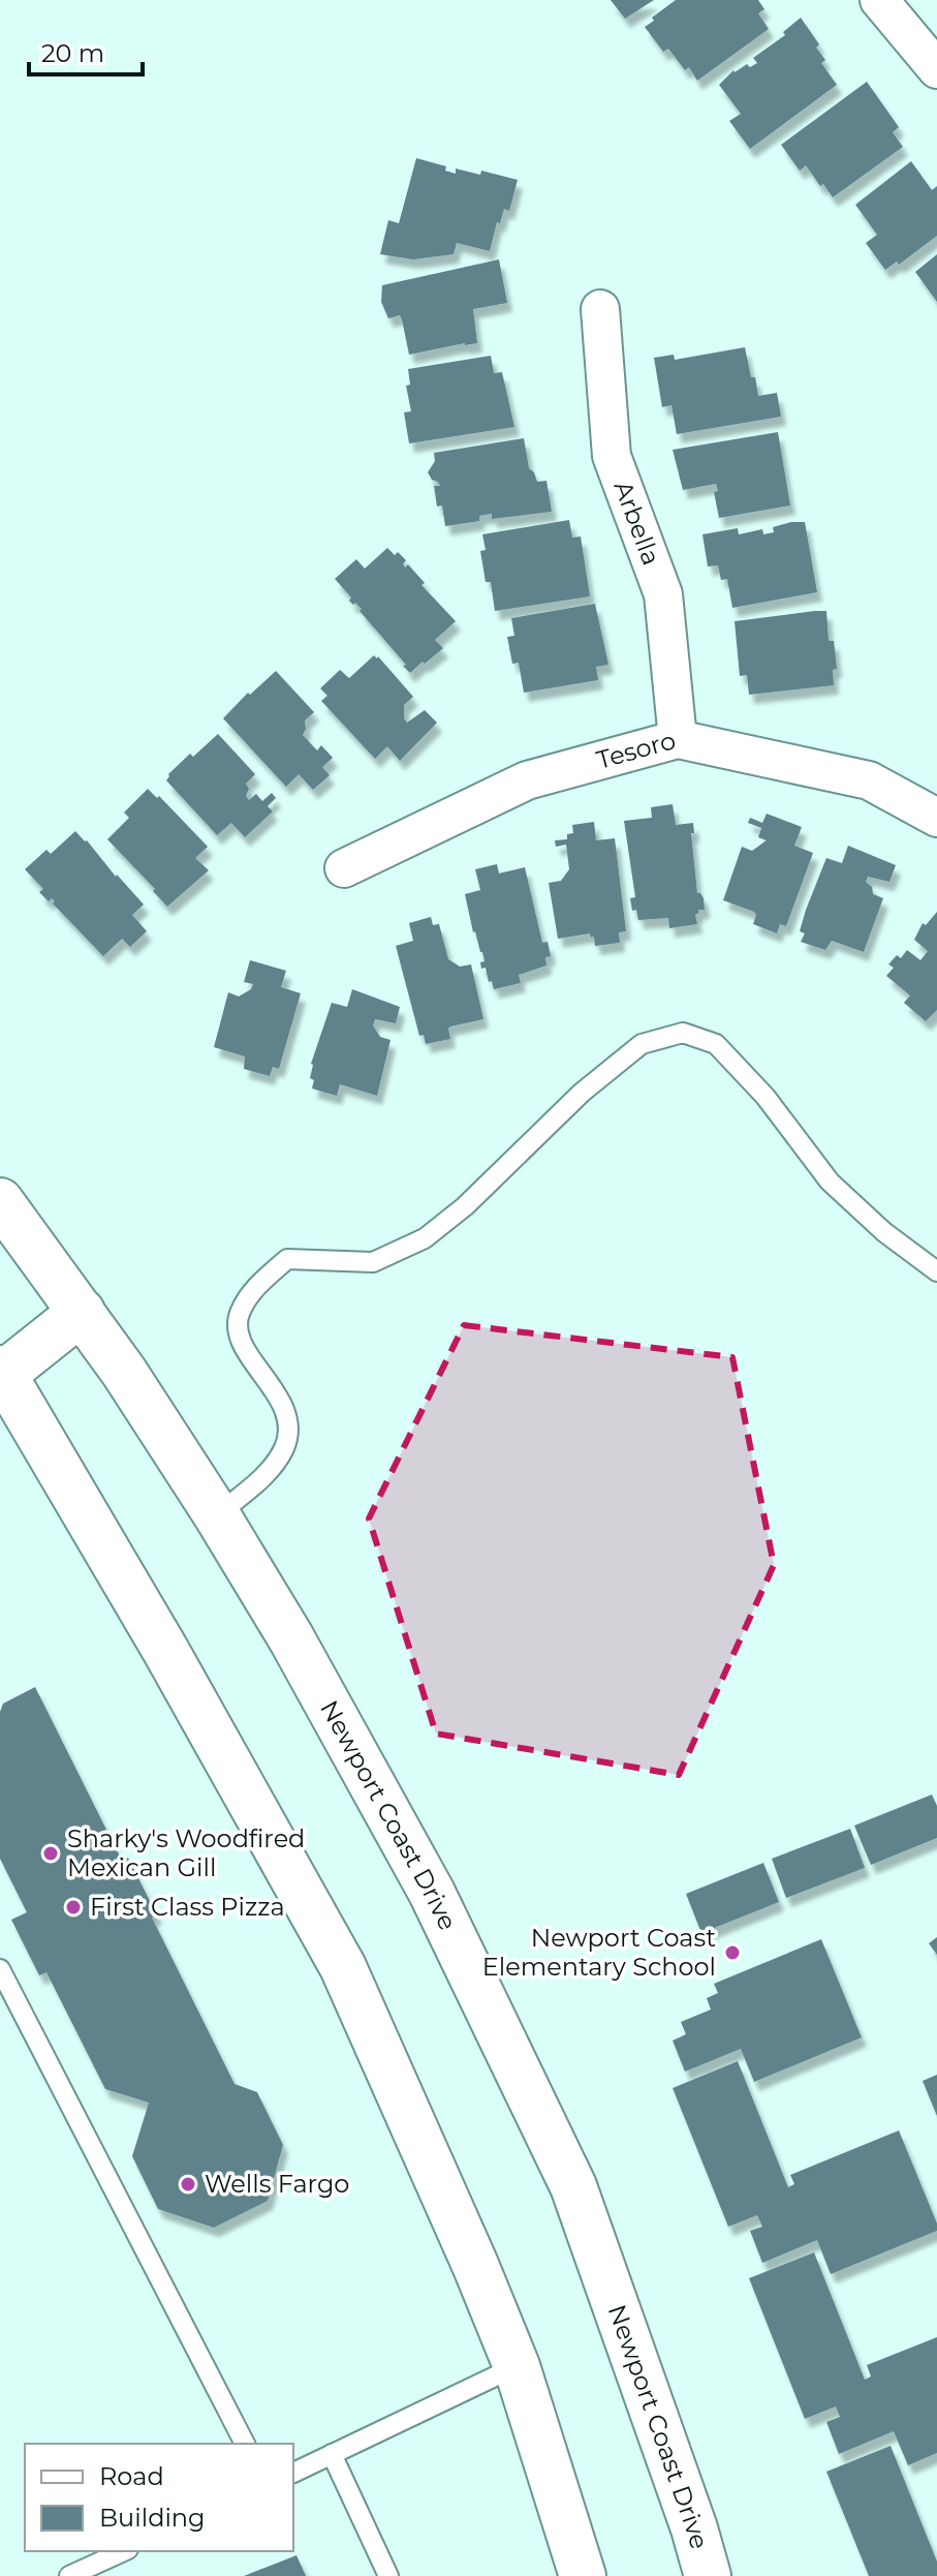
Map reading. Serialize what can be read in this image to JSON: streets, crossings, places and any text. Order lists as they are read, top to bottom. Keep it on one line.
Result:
{"streets":{"main road":["Newport Coast Drive"],"street":["Arbella","Tesoro"]},"crossings":[["Arbella","Tesoro"]],"places":["Sharky's Woodfired Mexican Gill","First Class Pizza","Newport Coast Elementary School","Wells Fargo"],"legend":["Road","Building"],"scale_bar":"20 m"}
